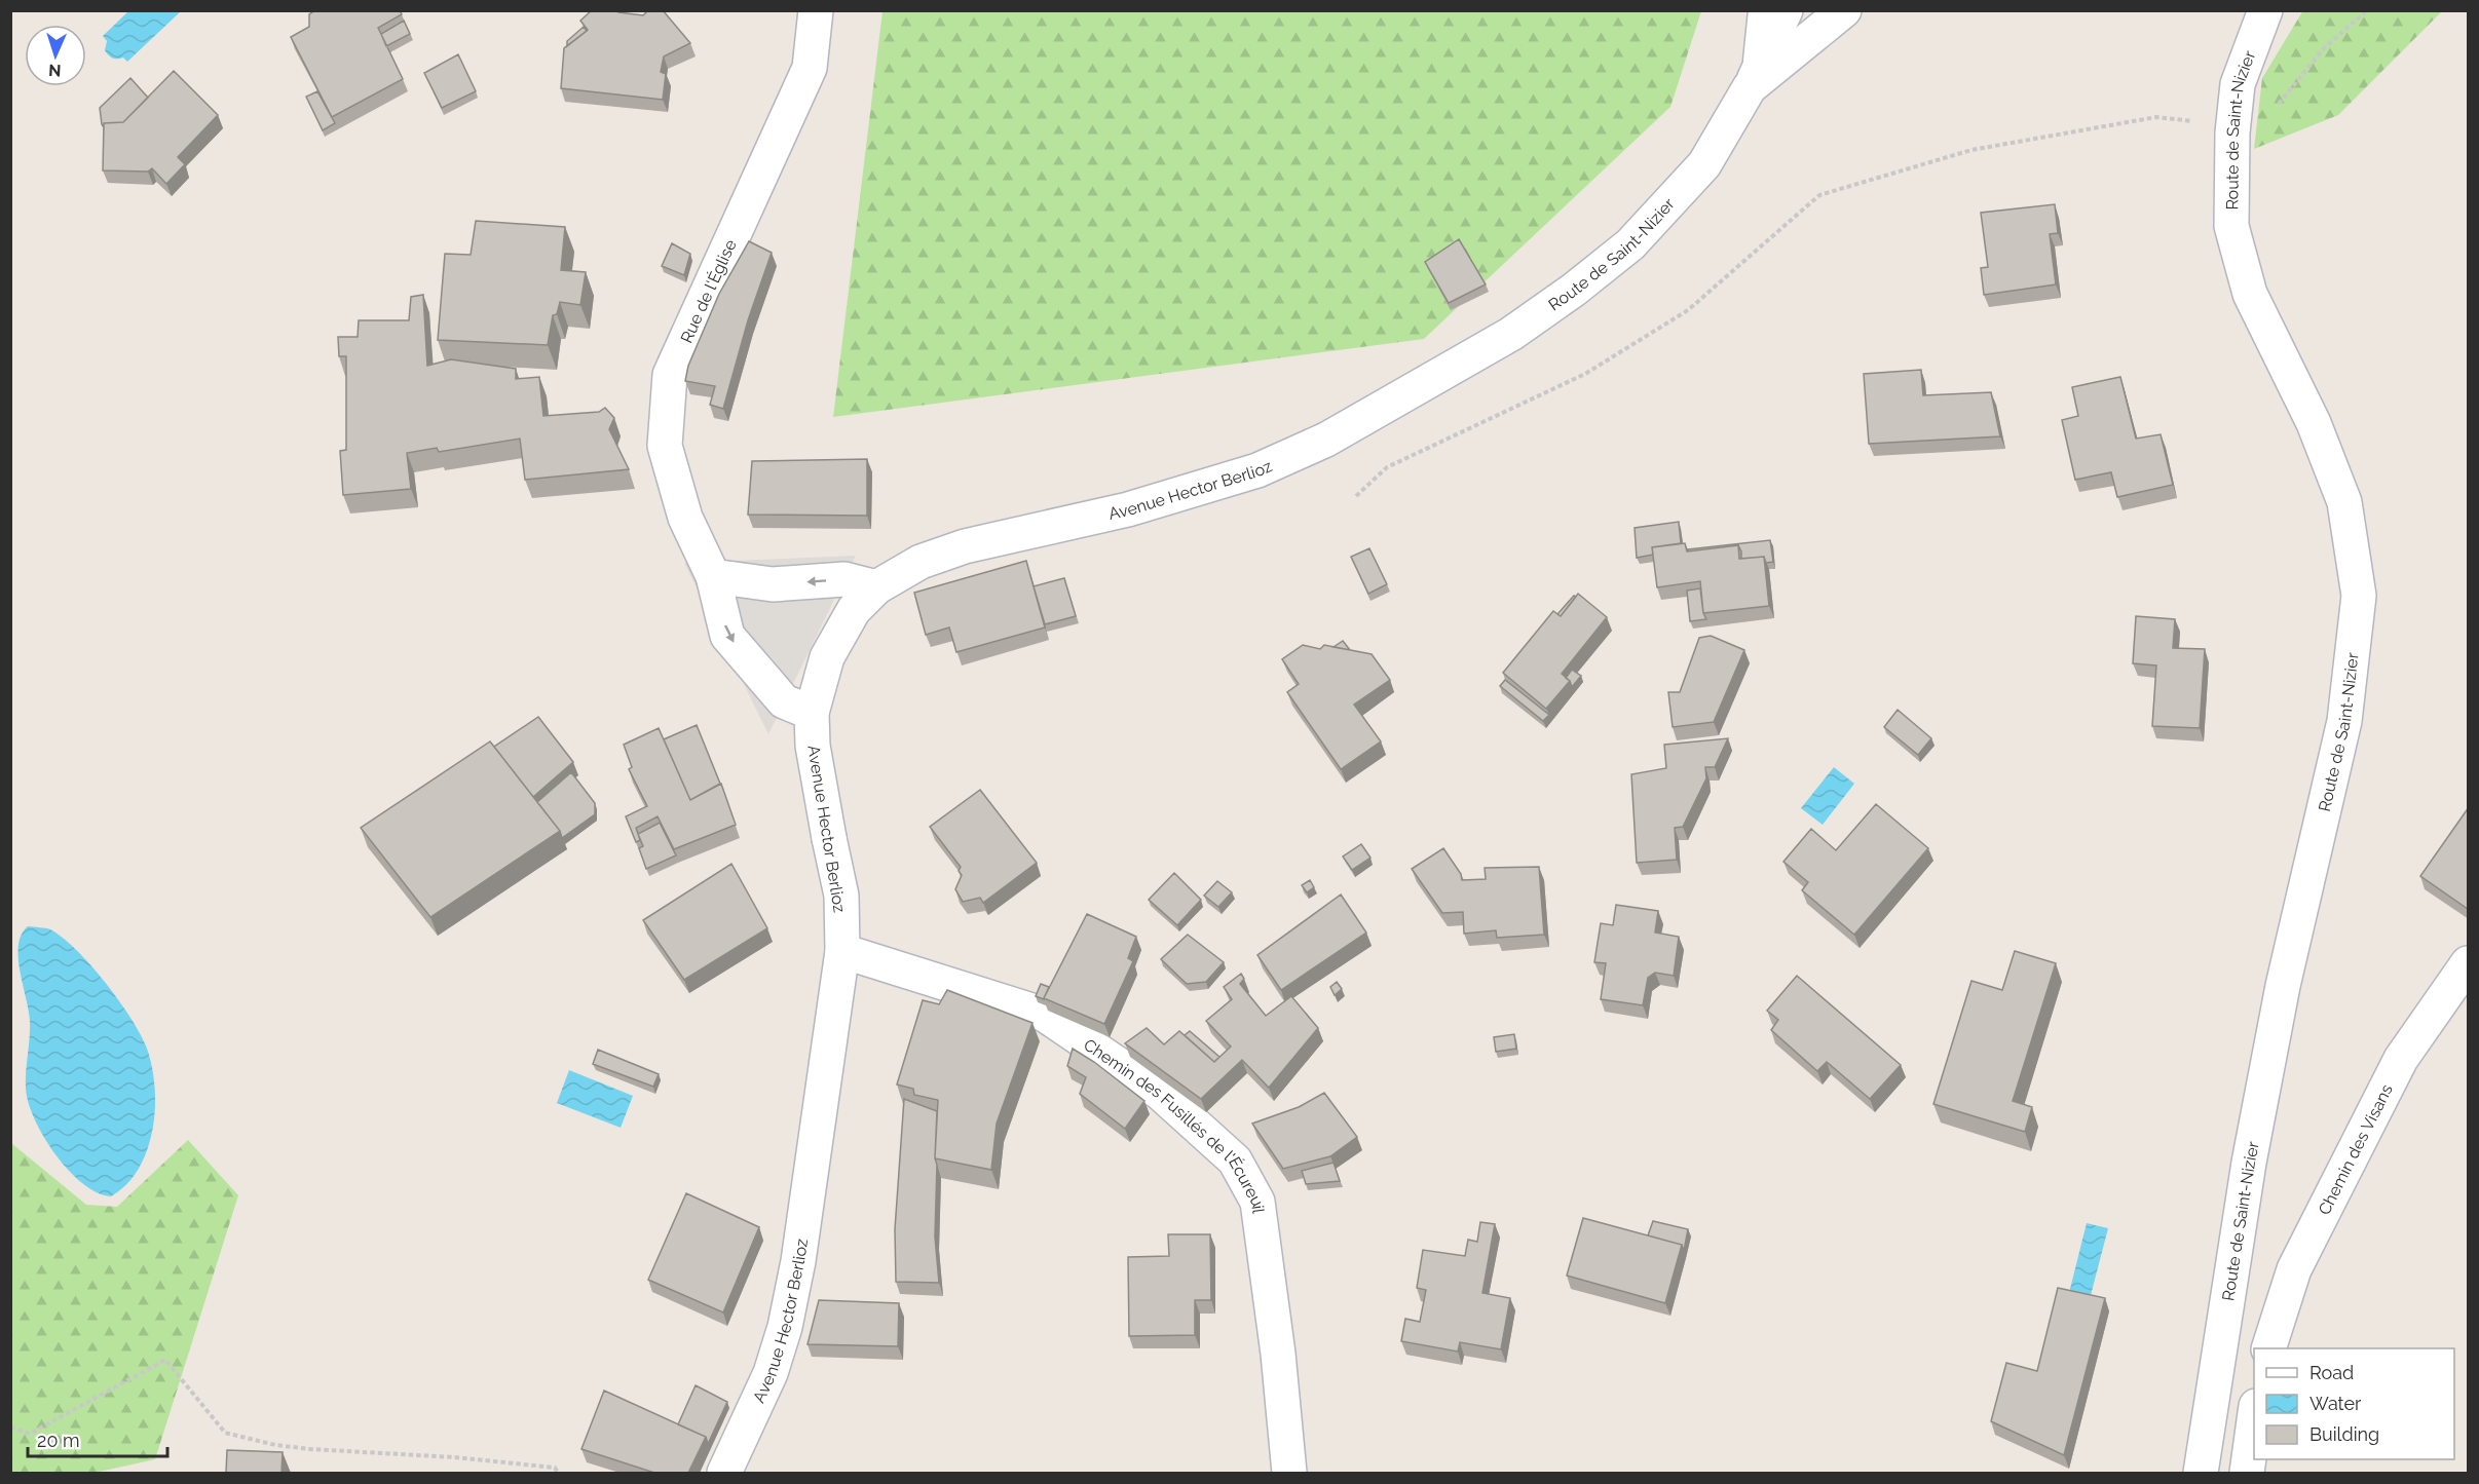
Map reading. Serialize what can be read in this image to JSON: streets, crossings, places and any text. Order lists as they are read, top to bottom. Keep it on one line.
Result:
{"streets":{"main road":["Route de Saint-Nizier","Rue de l'Église","Avenue Hector Berlioz","Chemin des Fusillés de l'Écureuil","Chemin des Visans"]},"crossings":[["Route de Saint-Nizier","Avenue Hector Berlioz"],["Rue de l'Église","Avenue Hector Berlioz"],["Avenue Hector Berlioz","Chemin des Fusillés de l'Écureuil"]],"legend":["Road","Water","Building"],"scale_bar":"20 m","north":"bottom"}
